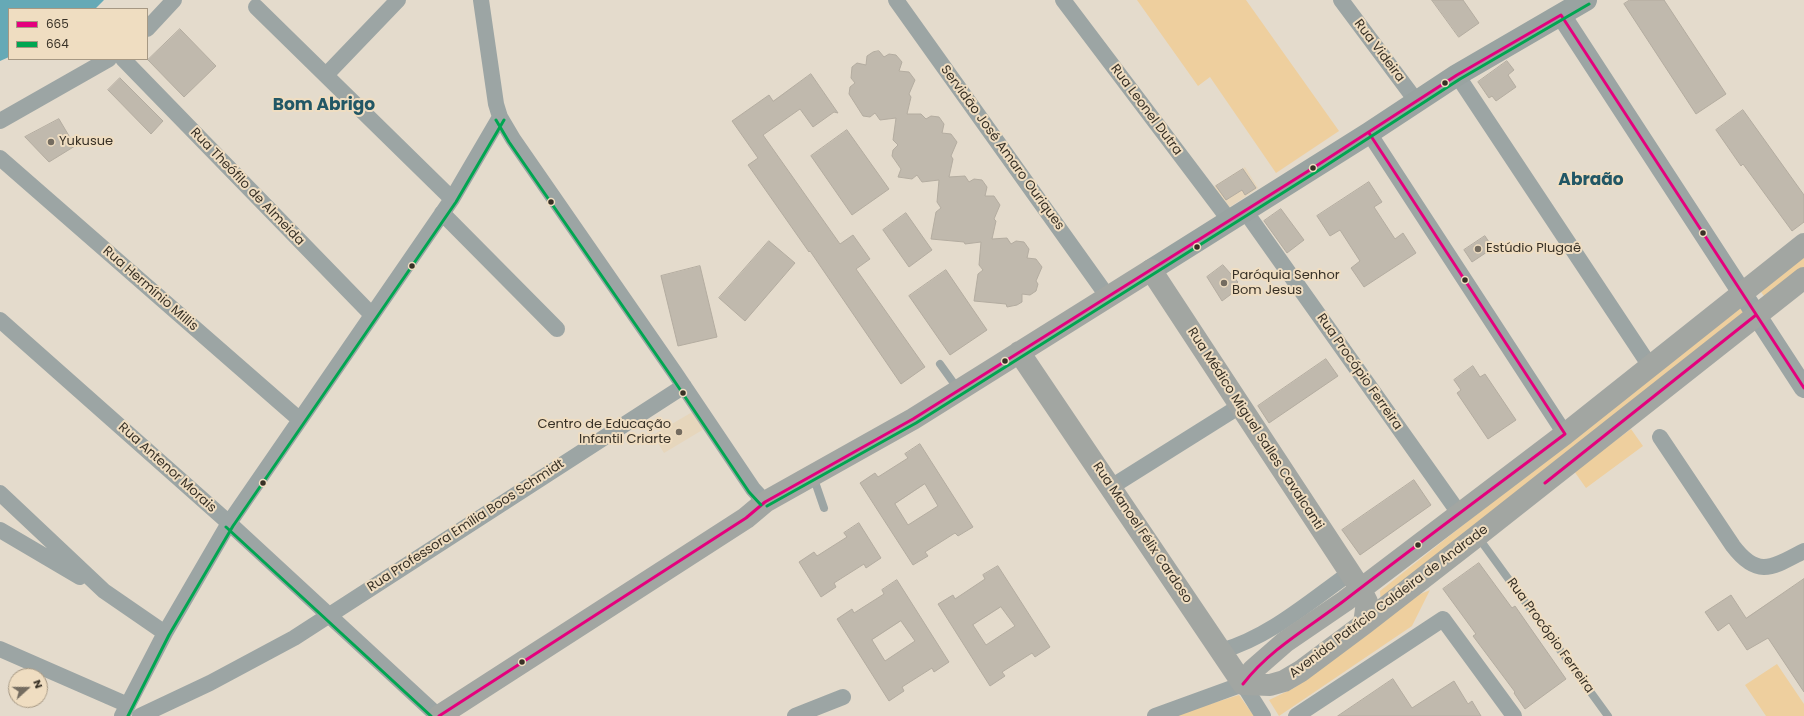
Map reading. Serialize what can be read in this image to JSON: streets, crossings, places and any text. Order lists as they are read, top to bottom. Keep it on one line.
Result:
{"streets":{"main road":["Rua Médico Miguel Salles Cavalcanti","Rua Manoel Félix Cardoso","Avenida Patrício Caldeira de Andrade"],"street":["Rua Videira","Rua Leonel Dutra","Servidão José Amaro Ouriques","Rua Theófilo de Almeida","Rua Hermínio Millis","Rua Procópio Ferreira","Rua Antenor Morais","Rua Professora Emília Boos Schmidt"]},"crossings":[["Rua Leonel Dutra","Rua Procópio Ferreira"],["Rua Procópio Ferreira","Avenida Patrício Caldeira de Andrade"],["Rua Médico Miguel Salles Cavalcanti","Avenida Patrício Caldeira de Andrade"],["Rua Antenor Morais","Rua Professora Emília Boos Schmidt"],["Rua Manoel Félix Cardoso","Avenida Patrício Caldeira de Andrade"]],"districts":["Bom Abrigo","Abraão"],"places":["Yukusue","Estúdio Plugaê","Paróquia Senhor Bom Jesus","Centro de Educação Infantil Criarte"],"lines":["transit line 664","transit line 665"],"legend":["665","664"],"north":"right"}
